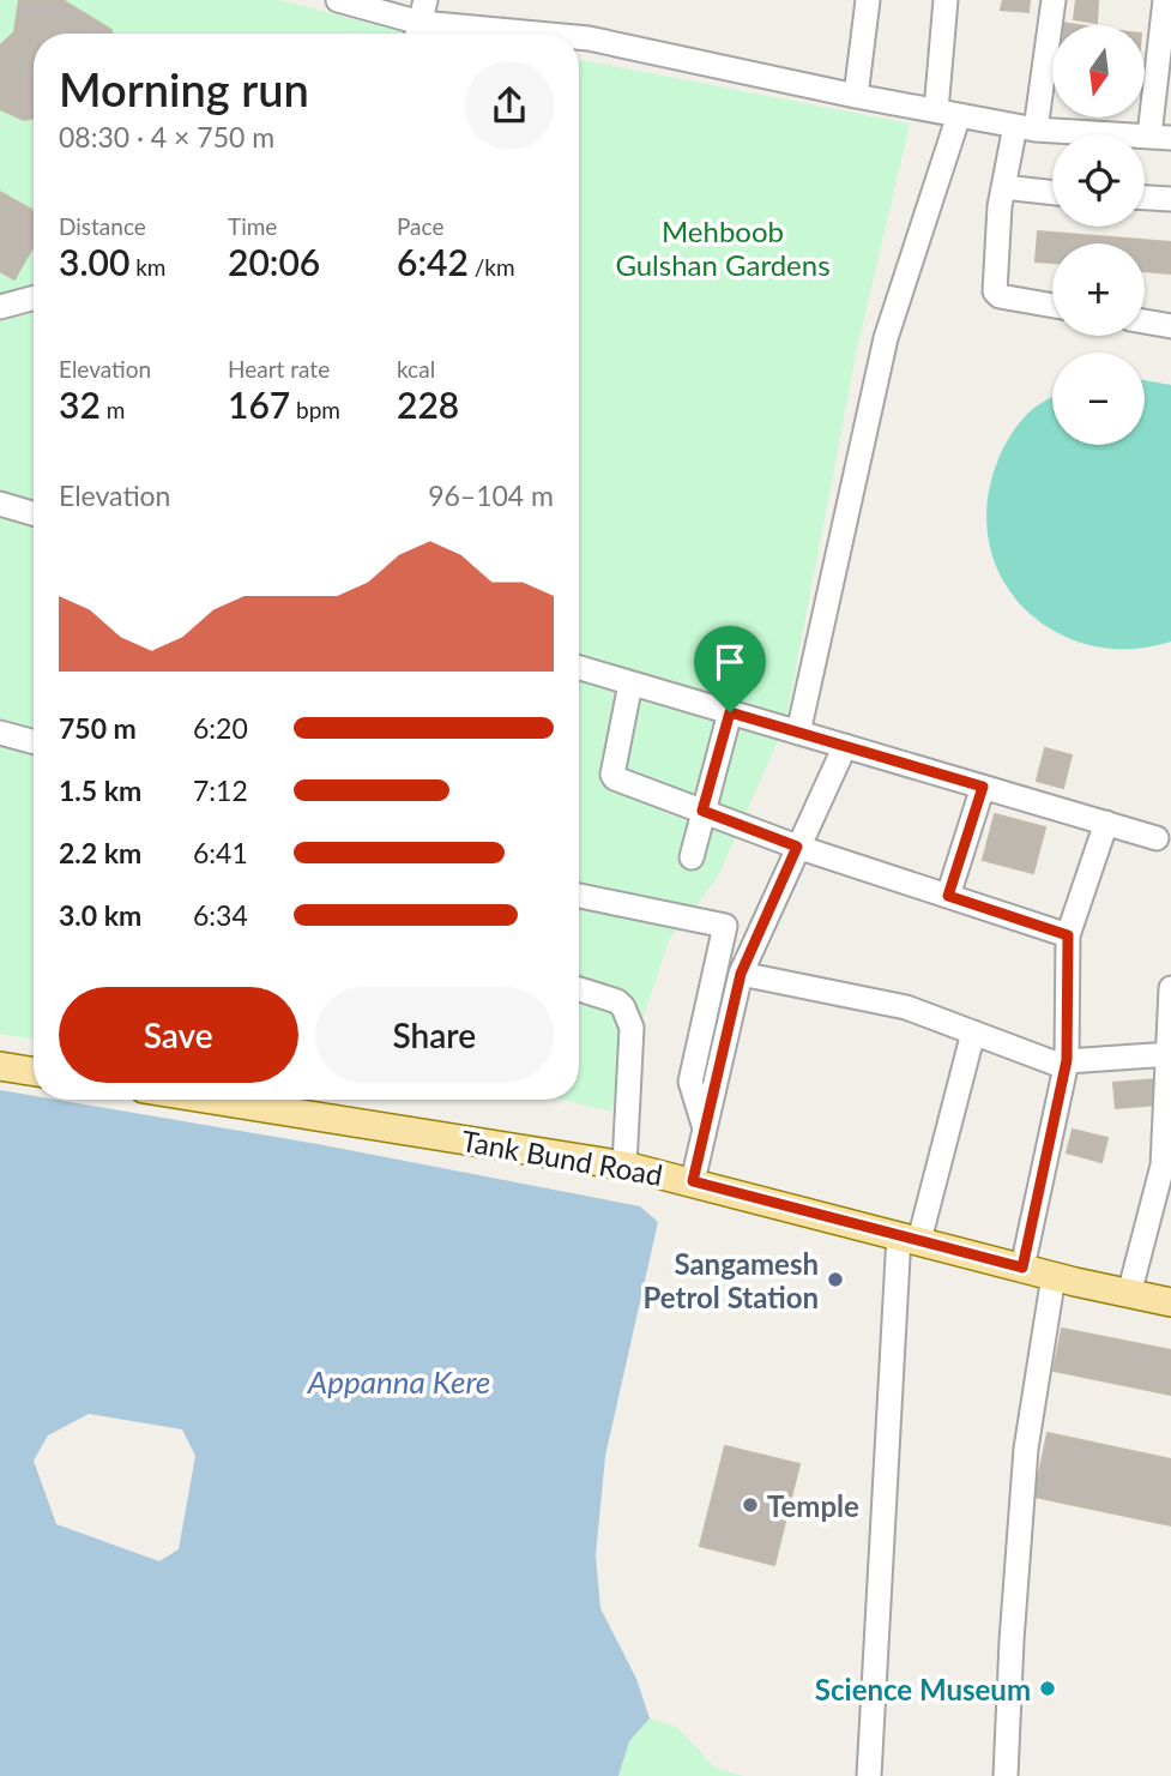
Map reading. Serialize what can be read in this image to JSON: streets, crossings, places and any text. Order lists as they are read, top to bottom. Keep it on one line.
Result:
{"streets":{"main road":["Tank Bund Road"]},"water":["Appanna Kere"],"parks":["Mehboob Gulshan Gardens"],"places":["Sangamesh Petrol Station","Temple","Science Museum"],"north":"bottom","page":{"map_buttons":["+","−"],"heading":["Morning run","08:30 · 4 × 750 m"],"stats":[["Distance","3.00 km"],["Time","20:06"],["Pace","6:42 /km"],["Elevation","32 m"],["Heart rate","167 bpm"],["kcal","228"]],"chart":["Elevation","96–104 m"],"list":[{"name":"750 m","note":"6:20"},{"name":"1.5 km","note":"7:12"},{"name":"2.2 km","note":"6:41"},{"name":"3.0 km","note":"6:34"}],"buttons":["Save","Share"]}}
